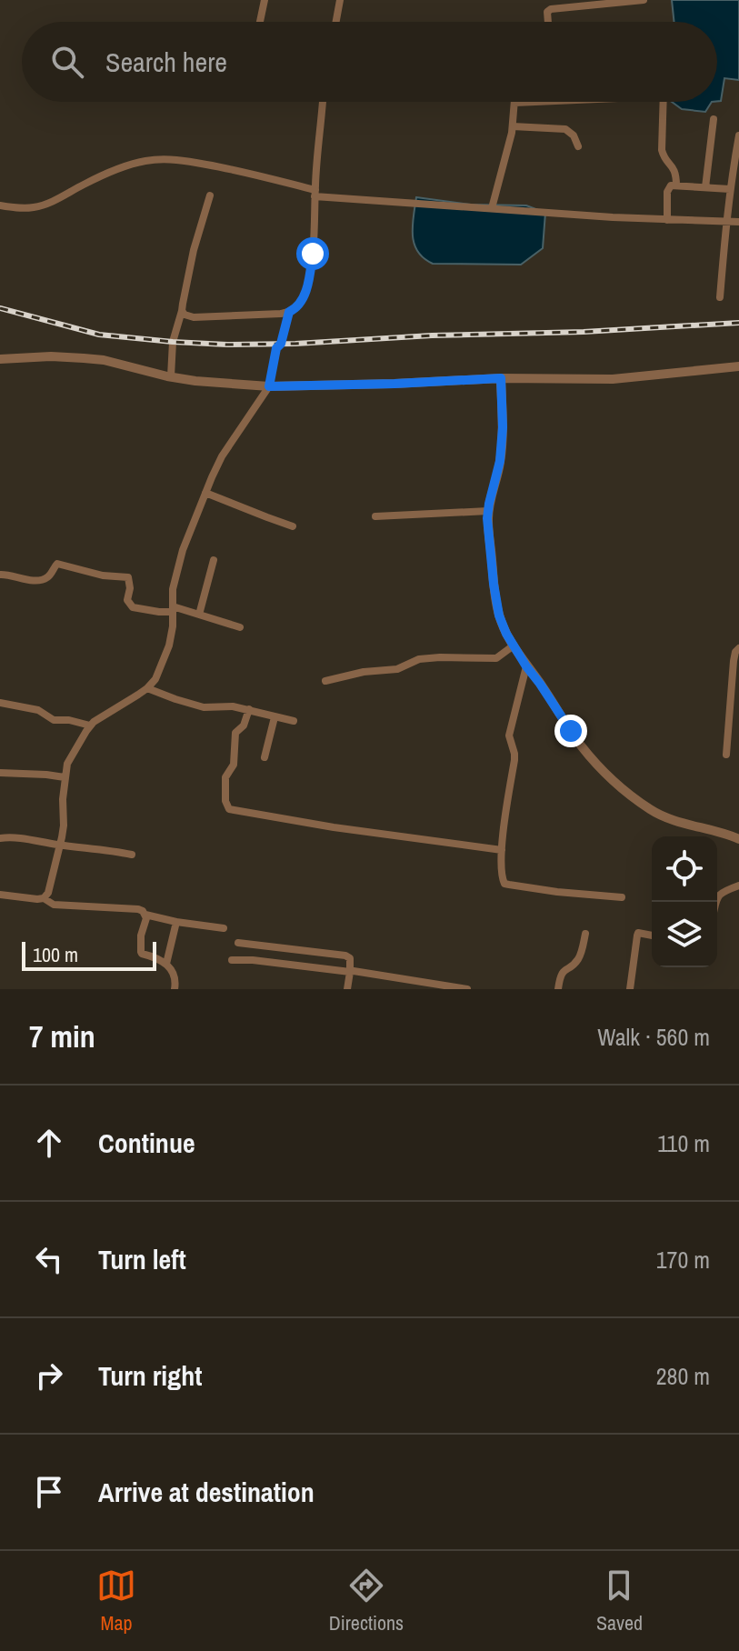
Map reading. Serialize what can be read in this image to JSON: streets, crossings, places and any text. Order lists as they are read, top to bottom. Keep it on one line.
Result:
{"scale_bar":"100 m","page":{"search":"Search here","scale":"100 m","heading":["7 min","Walk · 560 m"],"list":[["Continue","110 m"],["Turn left","170 m"],["Turn right","280 m"],"Arrive at destination"],"nav":["Map","Directions","Saved"]}}
